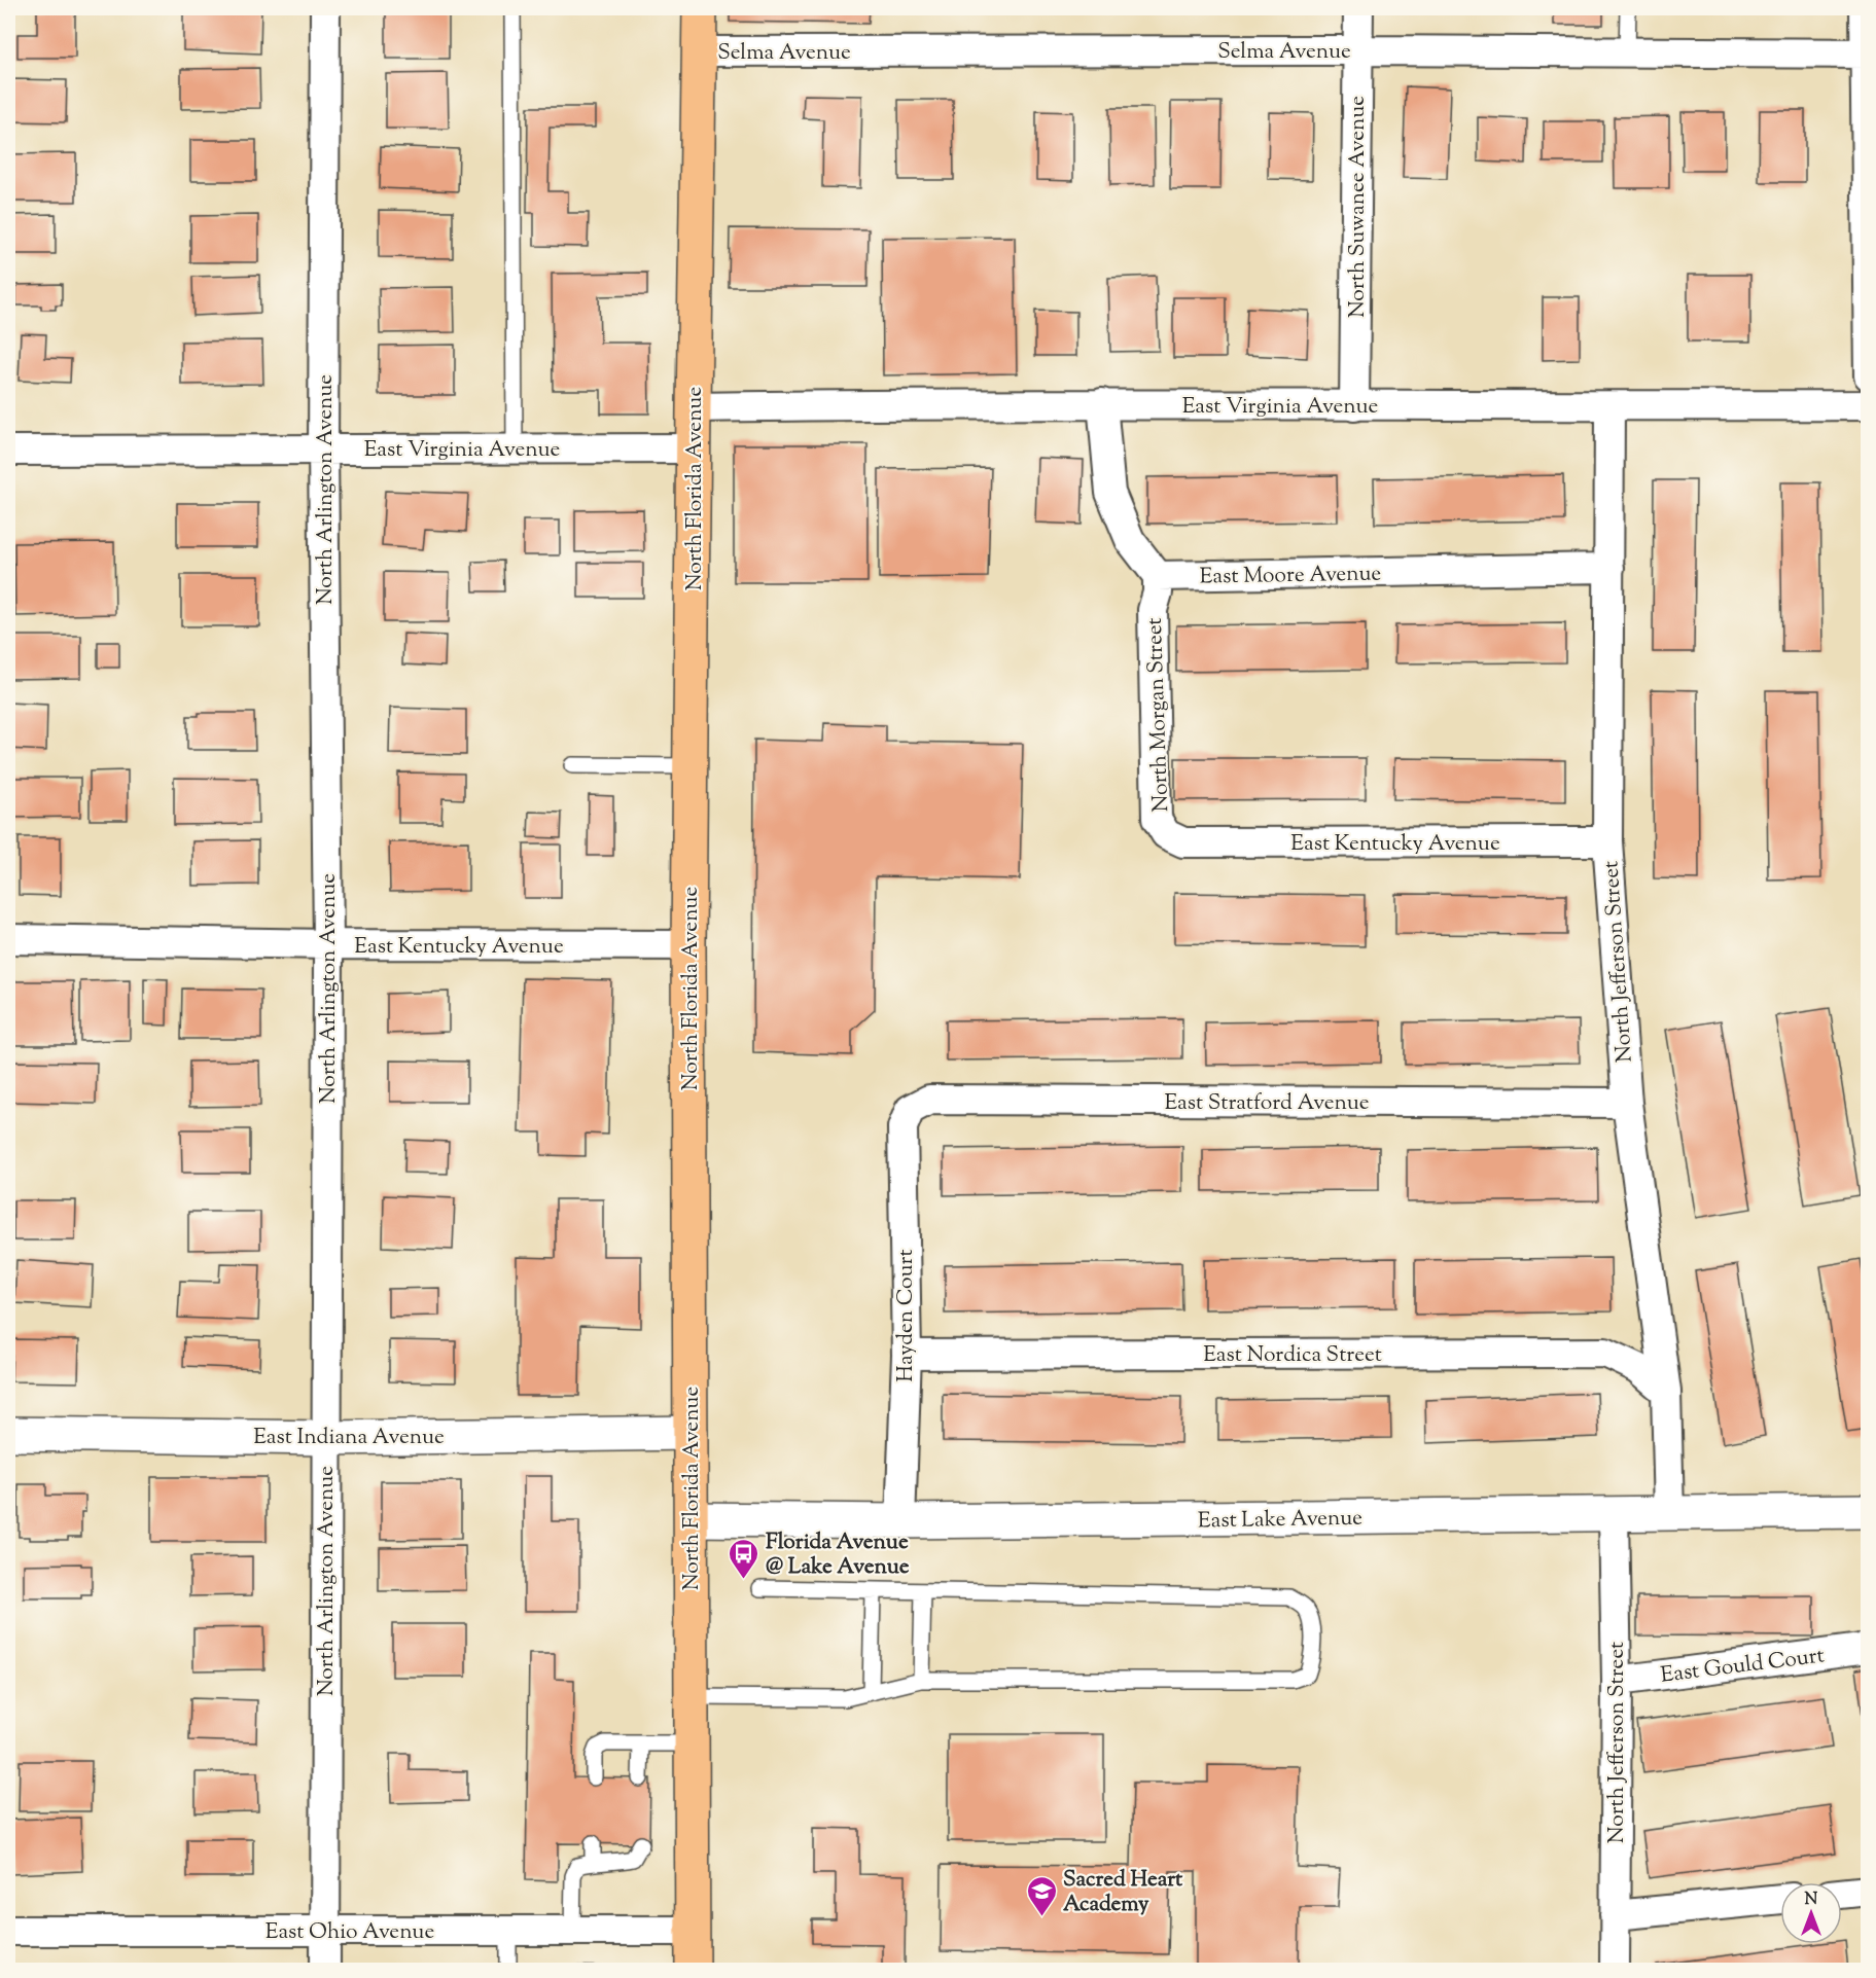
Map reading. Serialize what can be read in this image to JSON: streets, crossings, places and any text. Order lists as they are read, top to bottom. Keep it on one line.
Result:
{"streets":{"main road":["North Florida Avenue"],"street":["Selma Avenue","North Suwanee Avenue","East Virginia Avenue","North Arlington Avenue","East Moore Avenue","North Morgan Street","East Kentucky Avenue","North Jefferson Street","East Stratford Avenue","Hayden Court","East Nordica Street","East Indiana Avenue","East Lake Avenue","East Gould Court","East Ohio Avenue"]},"crossings":[["Selma Avenue","North Suwanee Avenue"],["Selma Avenue","North Florida Avenue"],["North Suwanee Avenue","East Virginia Avenue"],["East Virginia Avenue","North Florida Avenue"],["East Virginia Avenue","North Arlington Avenue"],["East Virginia Avenue","North Jefferson Street"],["North Florida Avenue","East Kentucky Avenue"],["North Florida Avenue","East Indiana Avenue"],["North Florida Avenue","East Lake Avenue"],["North Florida Avenue","East Ohio Avenue"],["North Arlington Avenue","East Kentucky Avenue"],["North Arlington Avenue","East Indiana Avenue"],["North Arlington Avenue","East Ohio Avenue"],["East Moore Avenue","North Morgan Street"],["East Moore Avenue","North Jefferson Street"],["North Morgan Street","East Kentucky Avenue"],["East Kentucky Avenue","North Jefferson Street"],["North Jefferson Street","East Stratford Avenue"],["North Jefferson Street","East Nordica Street"],["North Jefferson Street","East Lake Avenue"],["North Jefferson Street","East Gould Court"],["East Stratford Avenue","Hayden Court"],["Hayden Court","East Nordica Street"],["Hayden Court","East Lake Avenue"]],"places":{"bus stop":["Florida Avenue @ Lake Avenue"],"school or university":["Sacred Heart Academy"]},"north":"top"}
